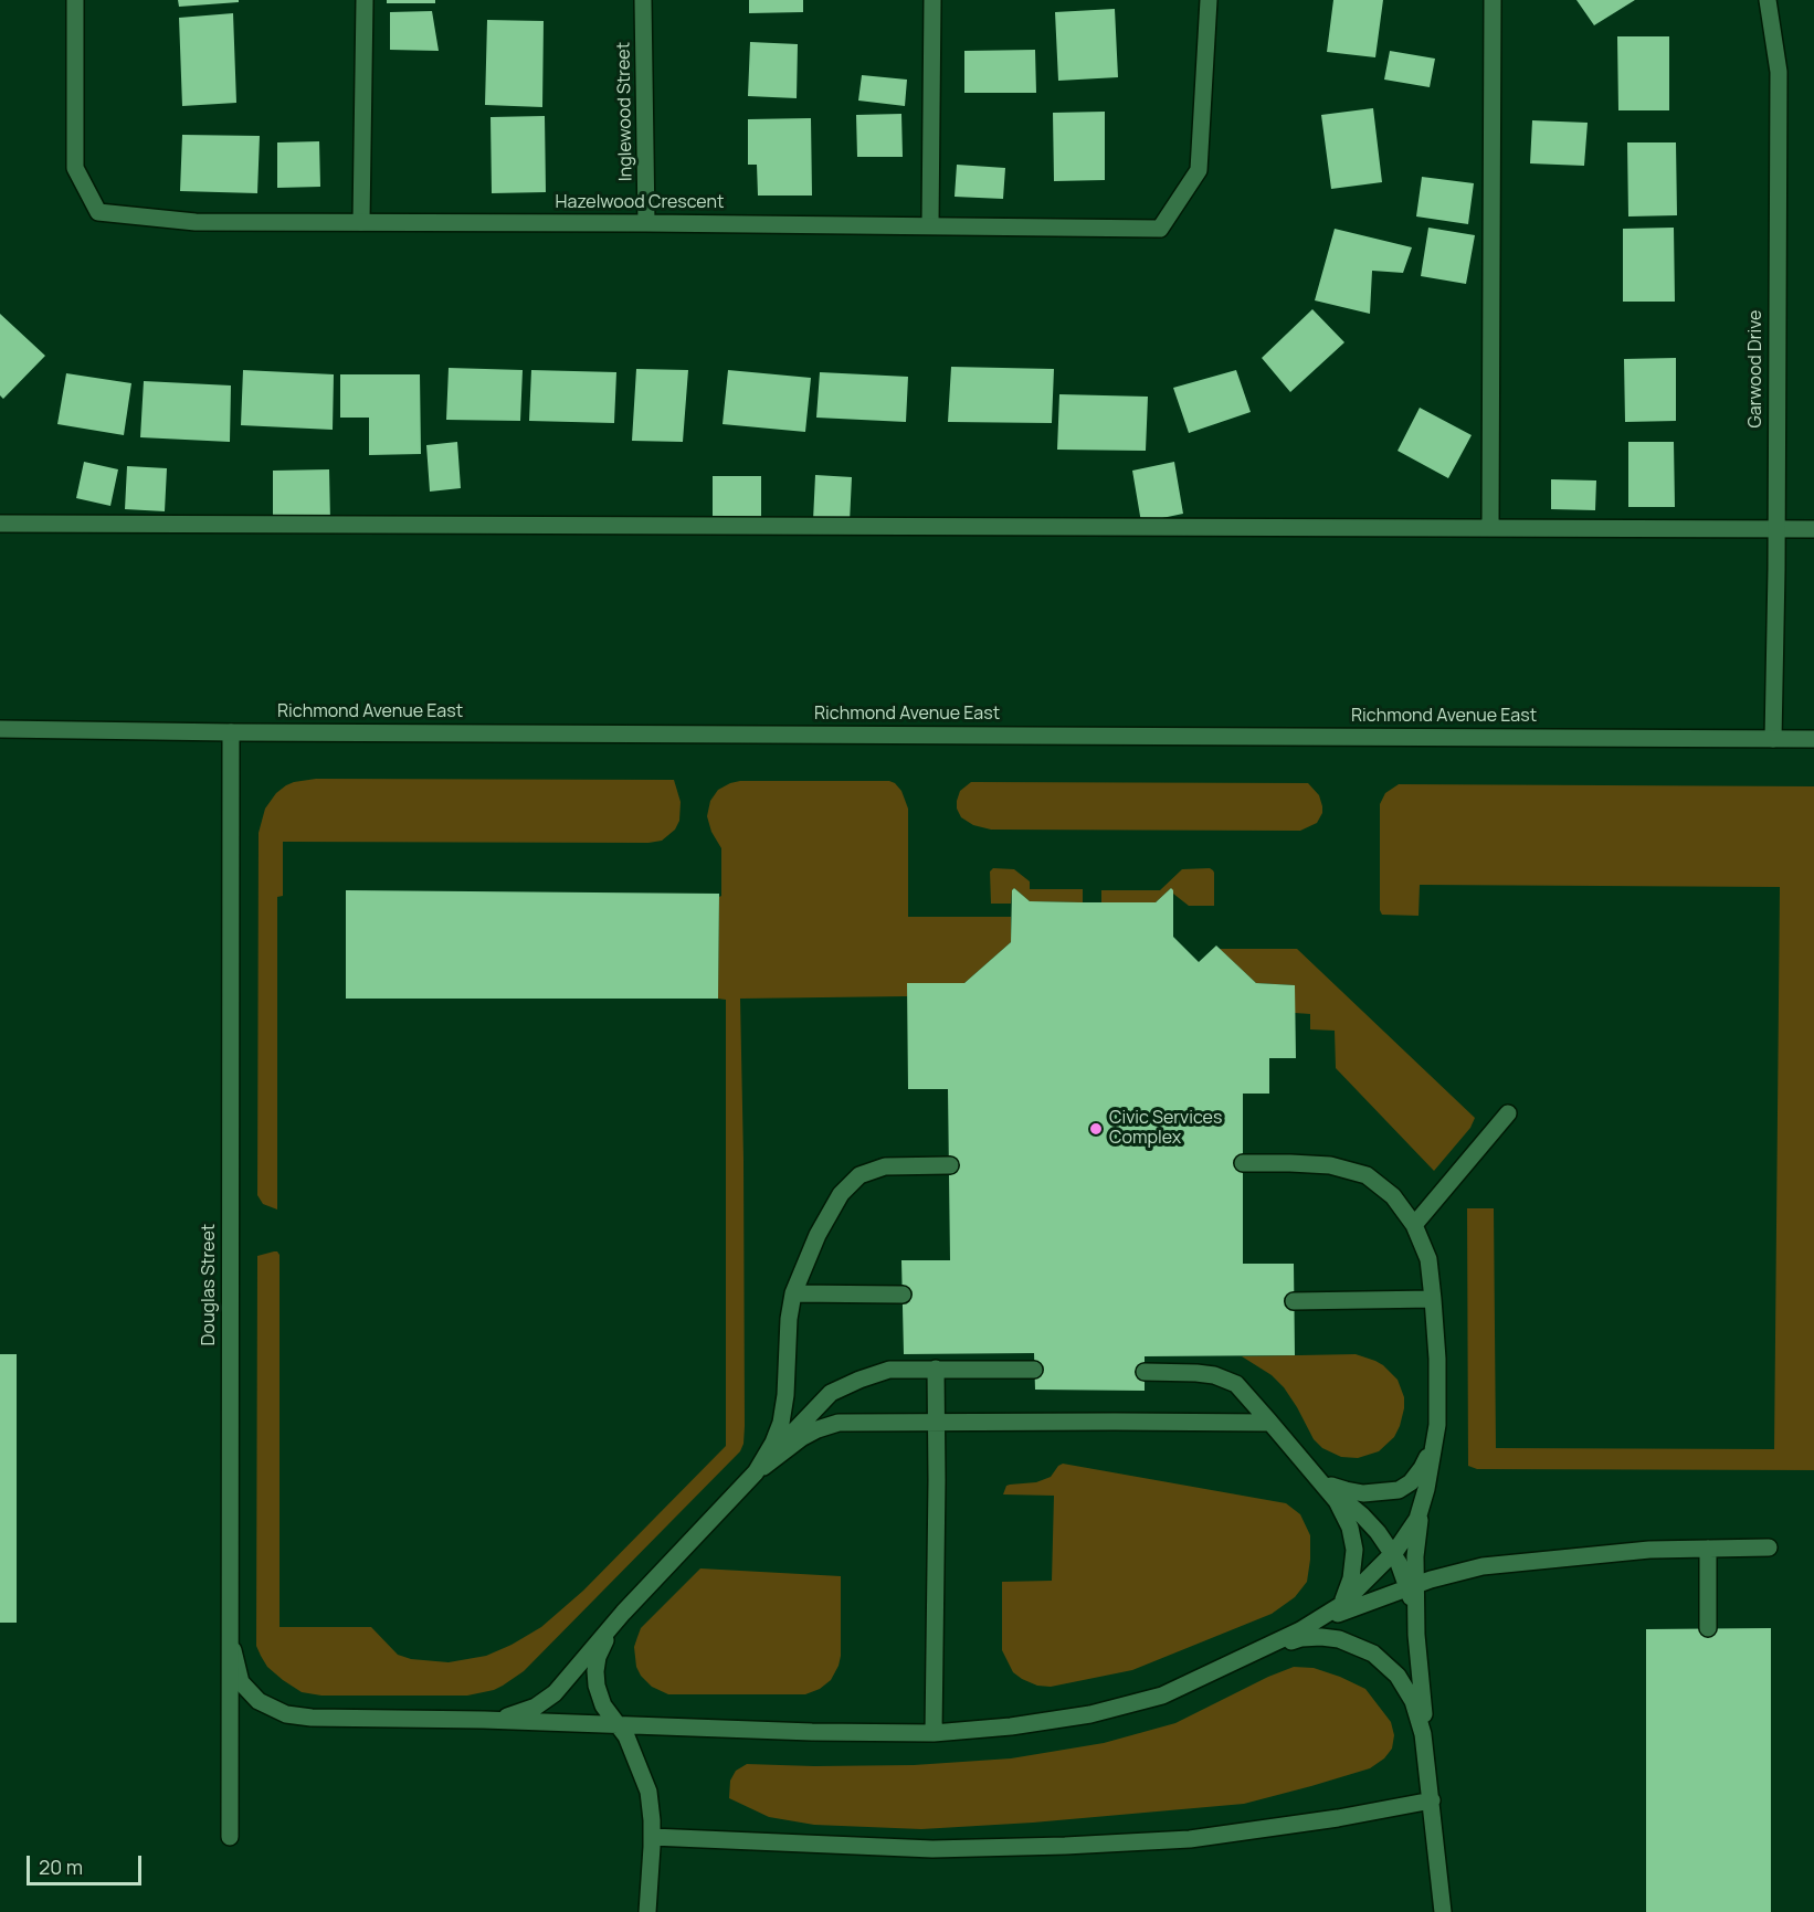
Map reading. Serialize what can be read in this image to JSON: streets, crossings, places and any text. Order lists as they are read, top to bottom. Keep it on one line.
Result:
{"streets":{"street":["Inglewood Street","Hazelwood Crescent","Garwood Drive","Richmond Avenue East","Douglas Street"]},"crossings":[["Inglewood Street","Hazelwood Crescent"],["Garwood Drive","Richmond Avenue East"],["Richmond Avenue East","Douglas Street"]],"places":["Civic Services Complex"],"scale_bar":"20 m"}
